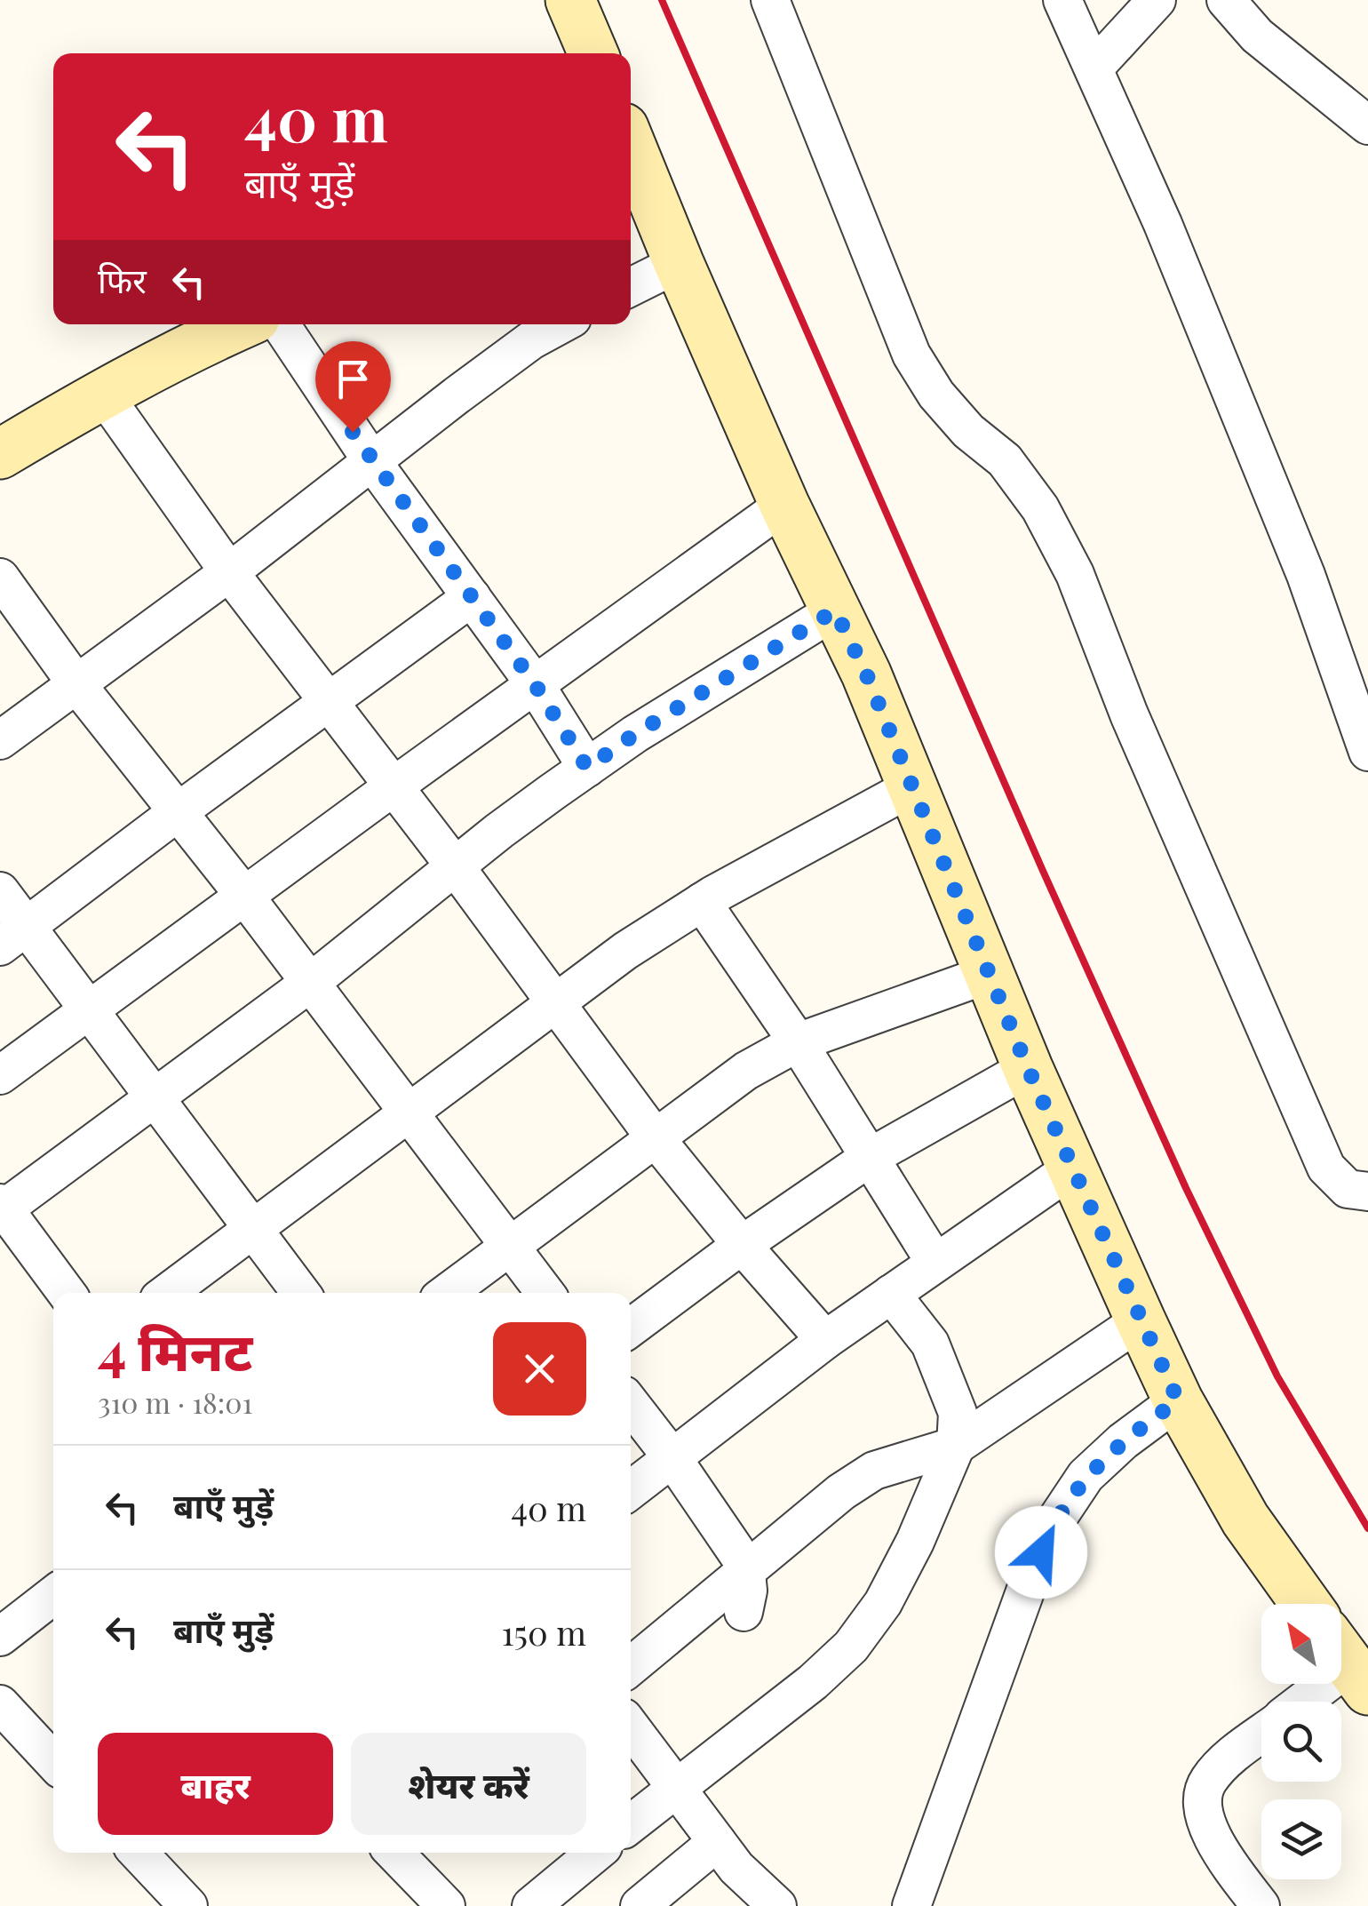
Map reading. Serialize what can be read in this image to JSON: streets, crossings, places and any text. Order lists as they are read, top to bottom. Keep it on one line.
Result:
{"north":"top left","page":{"turn":["40 m","बाएँ मुड़ें"],"then":"फिर","heading":["4 मिनट","310 m · 18:01"],"list":[{"name":"बाएँ मुड़ें","value":"40 m"},{"name":"बाएँ मुड़ें","value":"150 m"}],"buttons":["बाहर","शेयर करें"]}}
